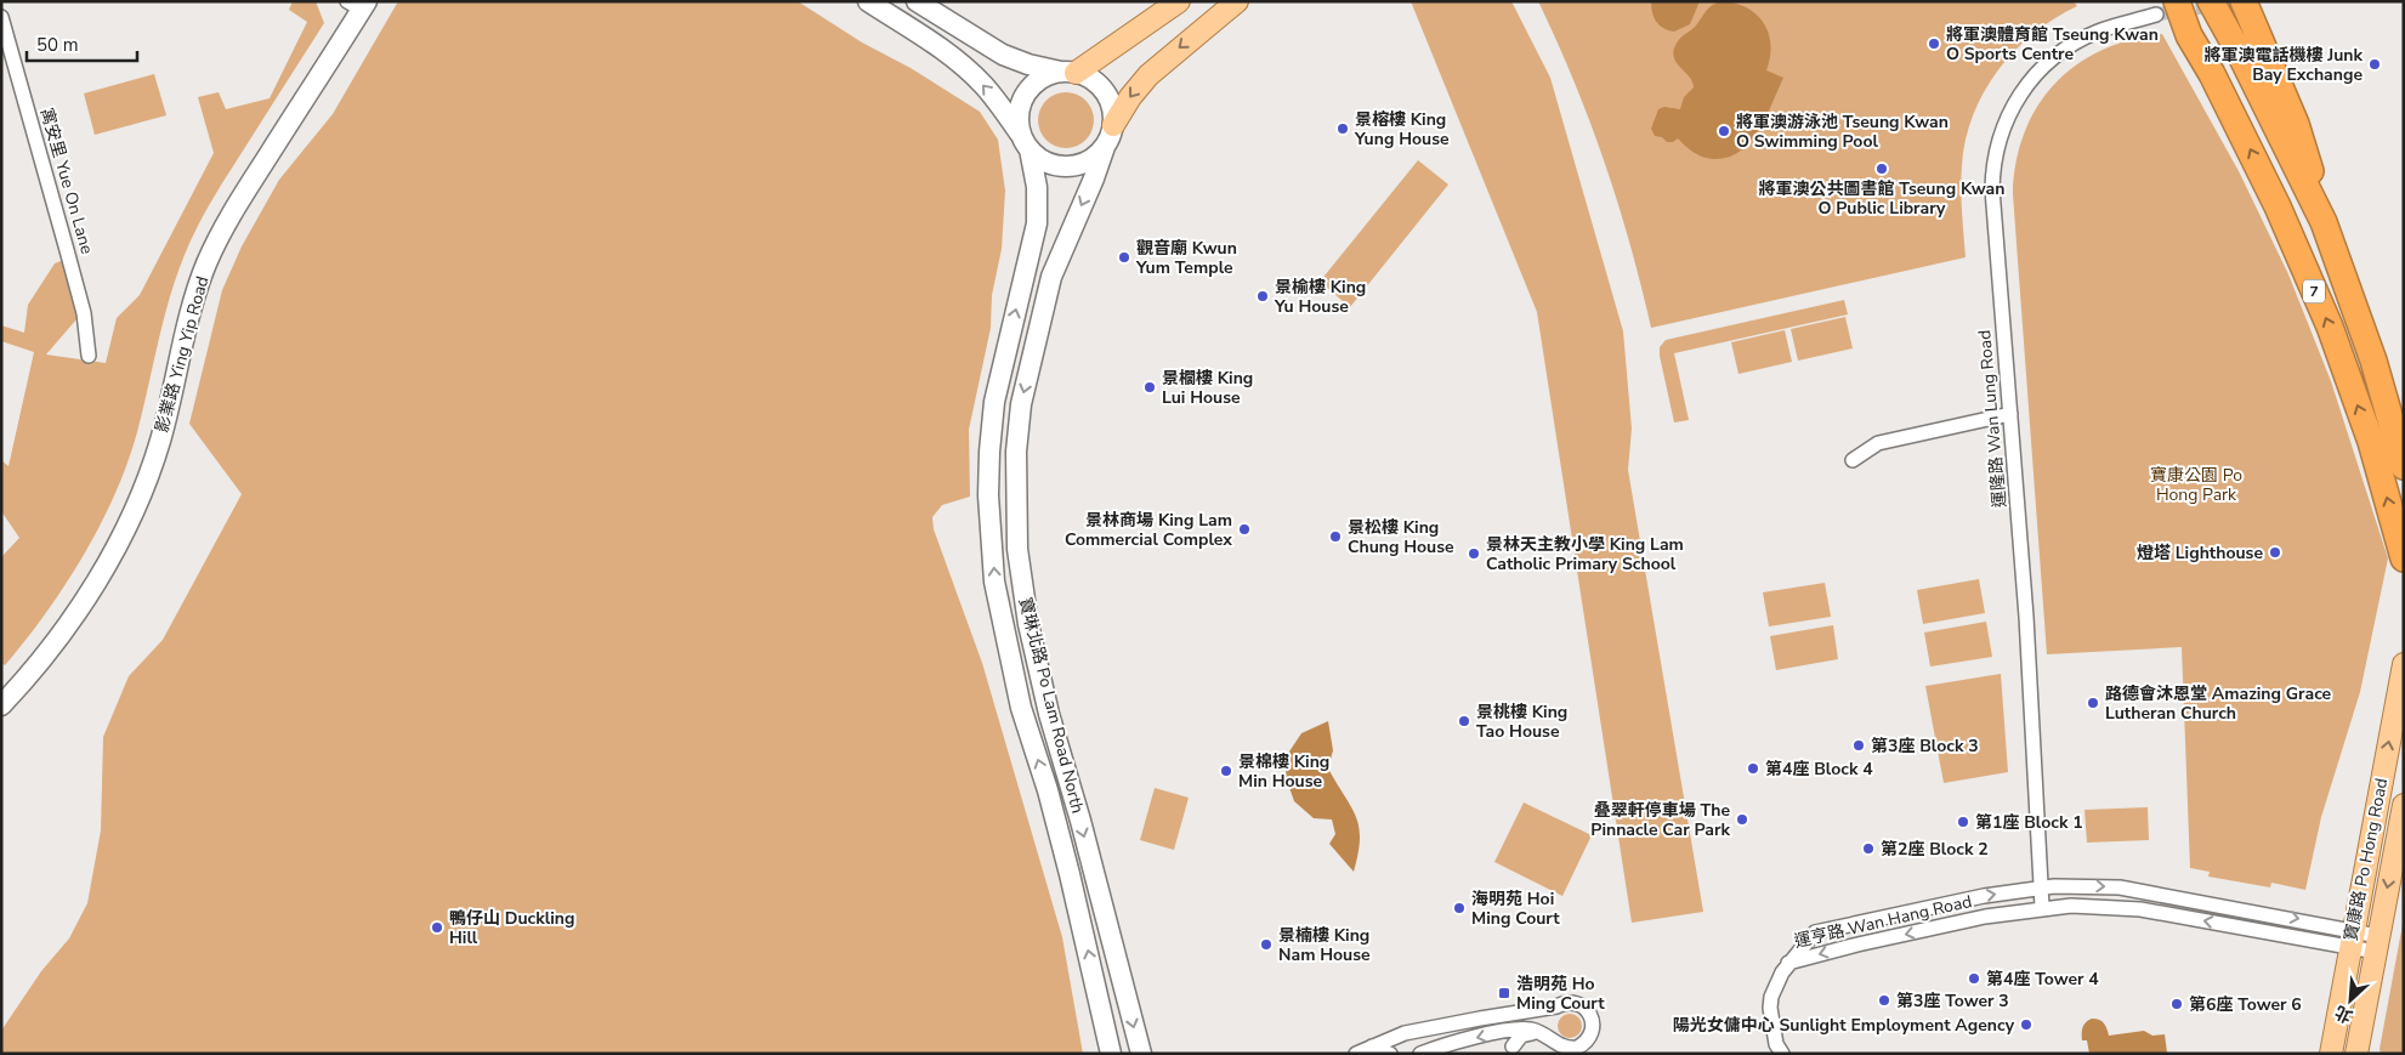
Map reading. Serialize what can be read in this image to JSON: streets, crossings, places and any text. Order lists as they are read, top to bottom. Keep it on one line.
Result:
{"streets":{"highway":["7"],"main road":["影業路 Ying Yip Road","寶琳北路 Po Lam Road North","寶康路 Po Hong Road"],"street":["寓安里 Yue On Lane","運隆路 Wan Lung Road","運亨路 Wan Hang Road"]},"crossings":[["7","運隆路 Wan Lung Road"],["運隆路 Wan Lung Road","運亨路 Wan Hang Road"],["寶康路 Po Hong Road","運亨路 Wan Hang Road"]],"parks":["寶康公園 Po Hong Park"],"places":{"other":["將軍澳體育館 Tseung Kwan O Sports Centre","將軍澳電話機樓 Junk Bay Exchange","景榕樓 King Yung House","將軍澳游泳池 Tseung Kwan O Swimming Pool","將軍澳公共圖書館 Tseung Kwan O Public Library","觀音廟 Kwun Yum Temple","景榆樓 King Yu House","景櫚樓 King Lui House","景林商場 King Lam Commercial Complex","景松樓 King Chung House","燈塔 Lighthouse","景林天主教小學 King Lam Catholic Primary School","路德會沐恩堂 Amazing Grace Lutheran Church","景桃樓 King Tao House","第3座 Block 3","第4座 Block 4","景棉樓 King Min House","叠翠軒停車場 The Pinnacle Car Park","第1座 Block 1","第2座 Block 2","海明苑 Hoi Ming Court","鴨仔山 Duckling Hill","景楠樓 King Nam House","第4座 Tower 4","第3座 Tower 3","第6座 Tower 6","陽光女傭中心 Sunlight Employment Agency"],"transit":["浩明苑 Ho Ming Court"]},"scale_bar":"50 m","north":"bottom left"}
